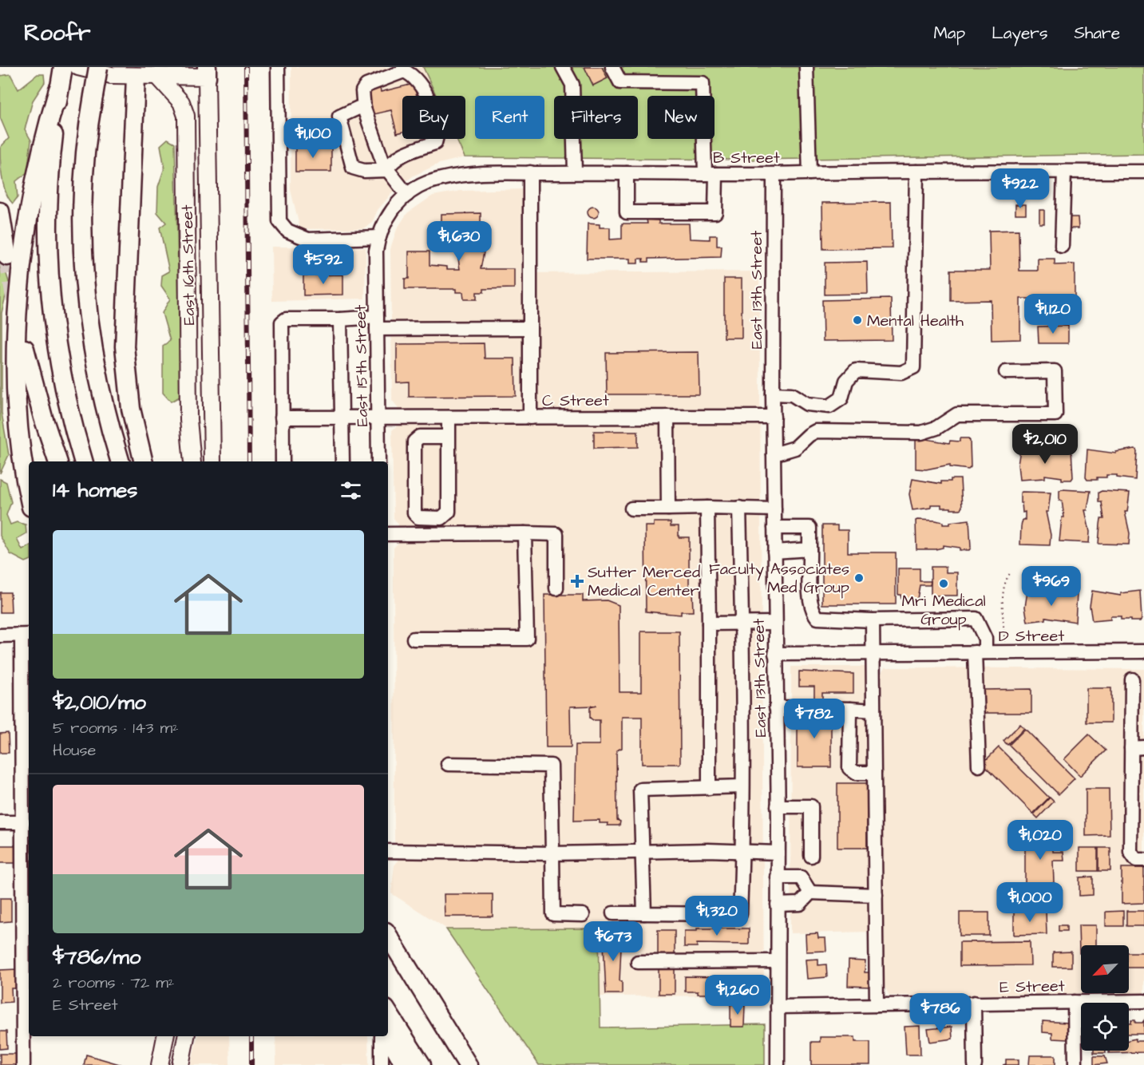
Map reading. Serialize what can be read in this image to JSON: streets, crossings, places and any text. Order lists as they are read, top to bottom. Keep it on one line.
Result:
{"streets":{"main road":["East 16th Street"],"street":["B Street","East 13th Street","East 15th Street","C Street","D Street","E Street"]},"crossings":[["B Street","East 13th Street"],["B Street","East 15th Street"],["East 13th Street","C Street"],["East 13th Street","D Street"],["East 13th Street","E Street"],["East 15th Street","C Street"]],"places":{"other":["Mental Health","Faculty Associates Med Group","Mri Medical Group"],"health":["Sutter Merced Medical Center"]},"north":"bottom left","page":{"header":"Roofr","nav":["Map","Layers","Share"],"chip":["Buy","Rent","Filters","New"],"price":["$1,100","$922","$1,630","$592","$1,120","$2,010","$969","$782","$1,020","$1,000","$1,320","$673","$1,260","$786"],"heading":"14 homes","list":[{"name":"$2,010/mo","note":"5 rooms · 143 m² · House"},{"name":"$786/mo","note":"2 rooms · 72 m² · E Street"}]}}
